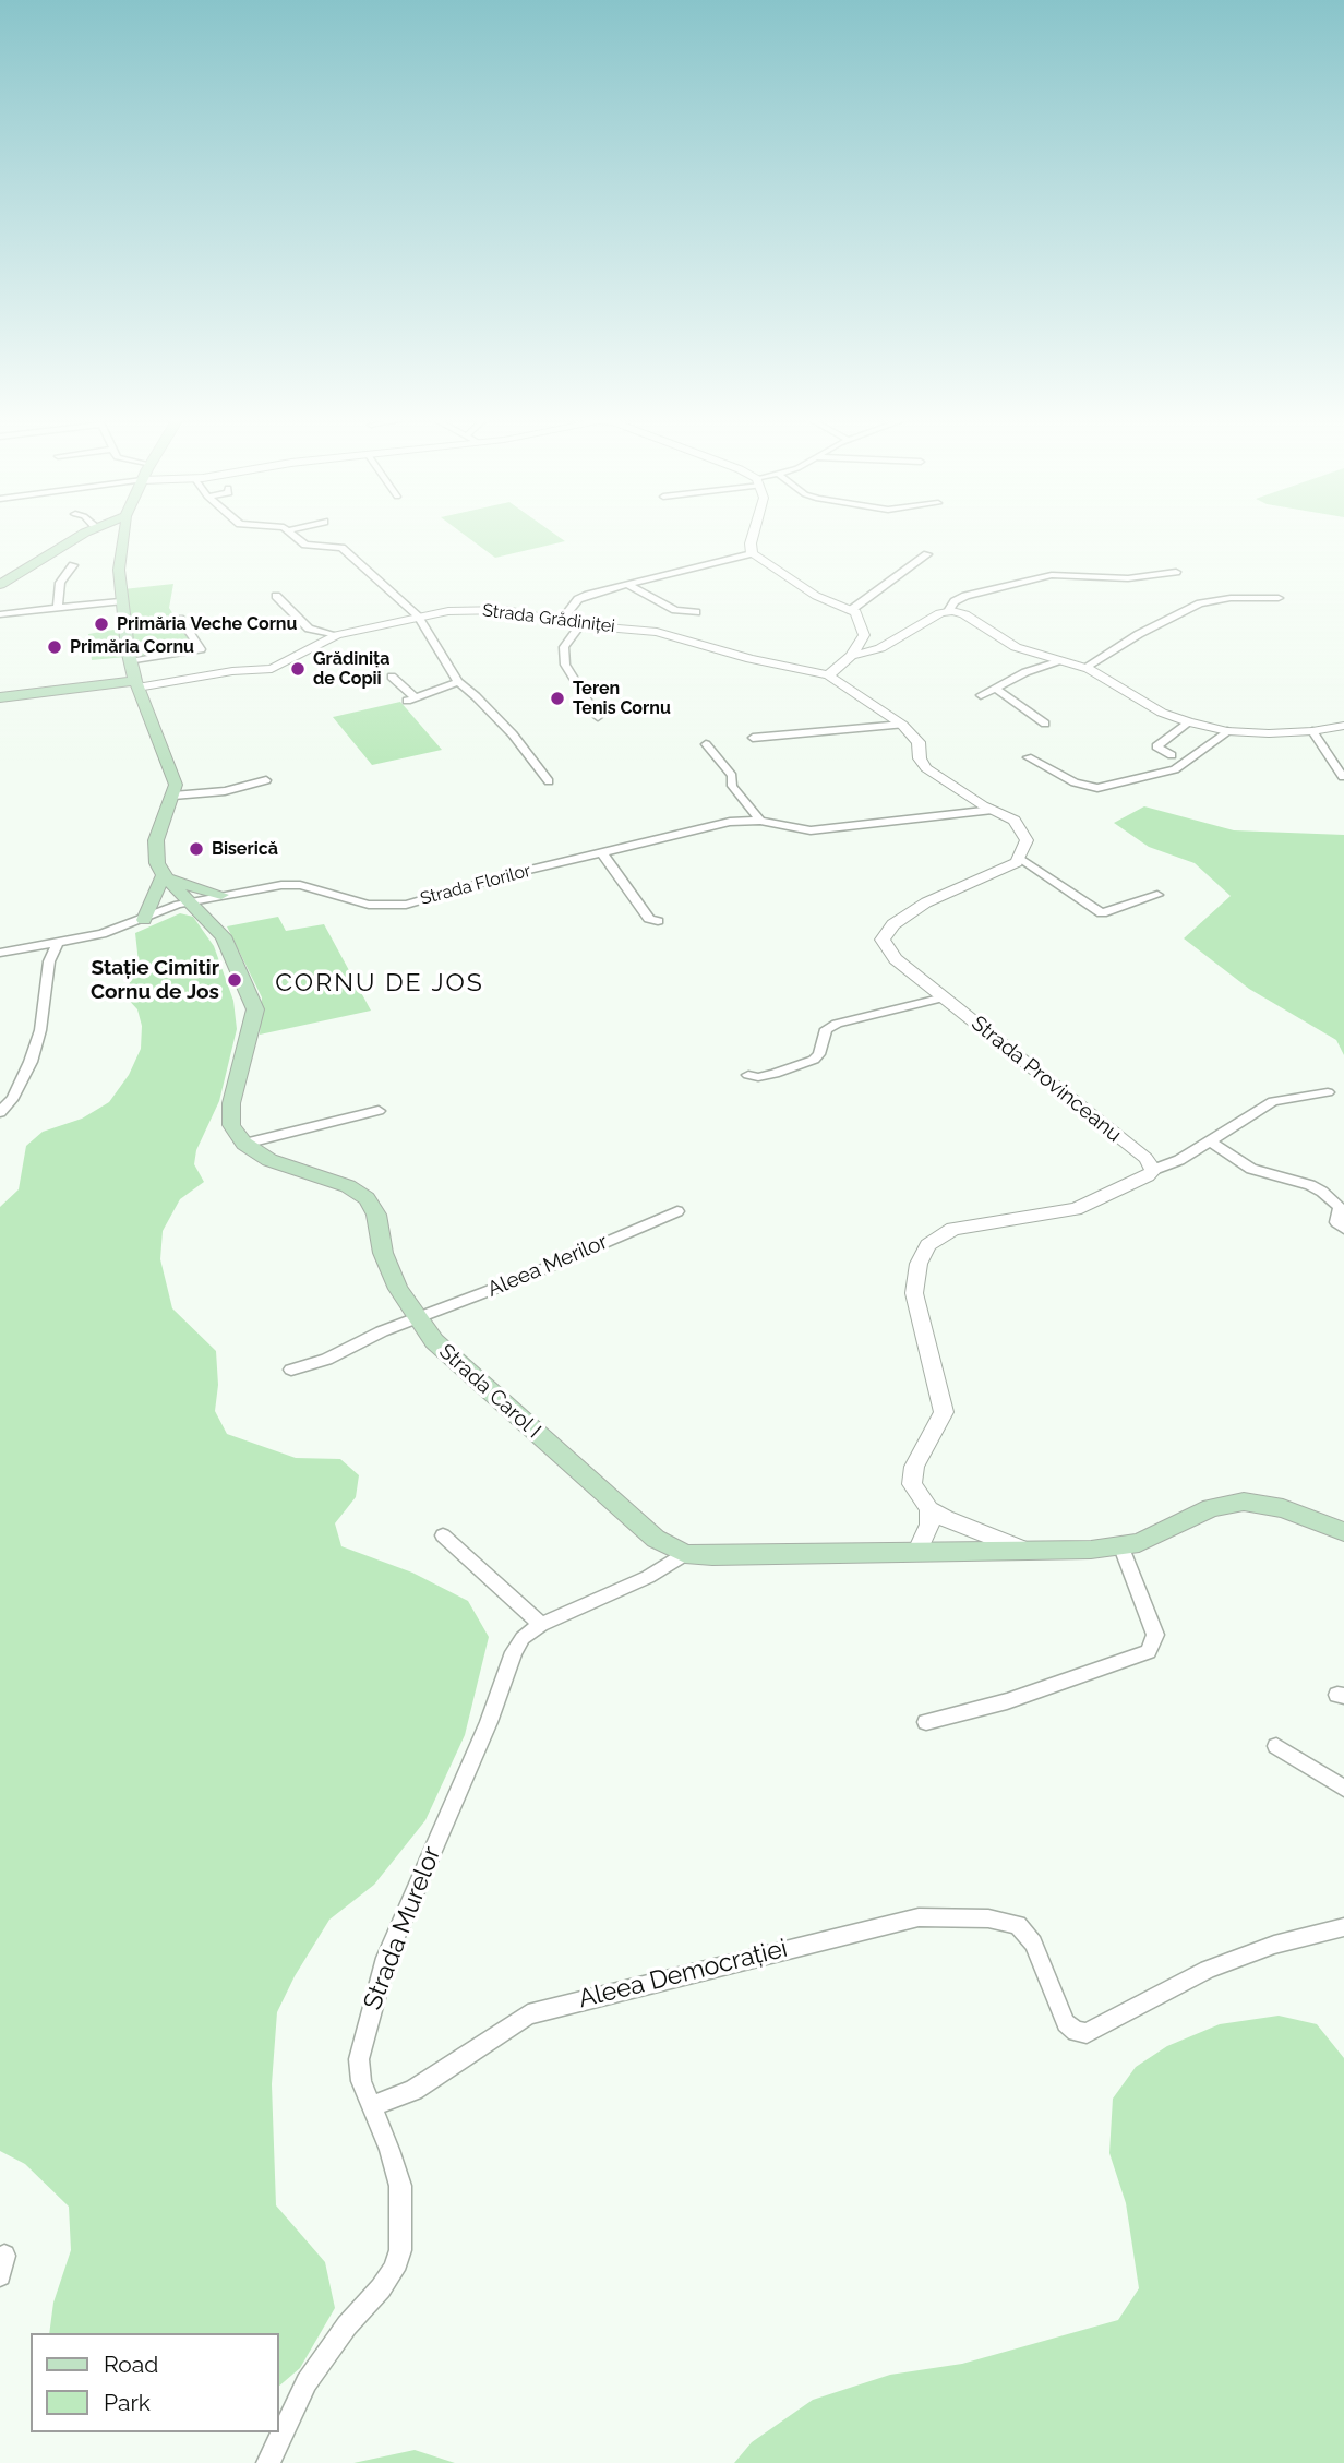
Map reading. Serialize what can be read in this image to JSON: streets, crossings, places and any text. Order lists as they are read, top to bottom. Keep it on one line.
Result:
{"streets":{"main road":["Strada Carol I"],"street":["Strada Grădiniței","Strada Florilor","Strada Provinceanu","Aleea Merilor","Strada Murelor","Aleea Democrației"]},"crossings":[["Aleea Merilor","Strada Carol I"],["Strada Carol I","Strada Murelor"],["Strada Murelor","Aleea Democrației"]],"districts":["CORNU DE JOS"],"places":["Primăria Veche Cornu","Primăria Cornu","Grădinița de Copii","Teren Tenis Cornu","Biserică","Stație Cimitir Cornu de Jos"],"legend":["Road","Park"]}
